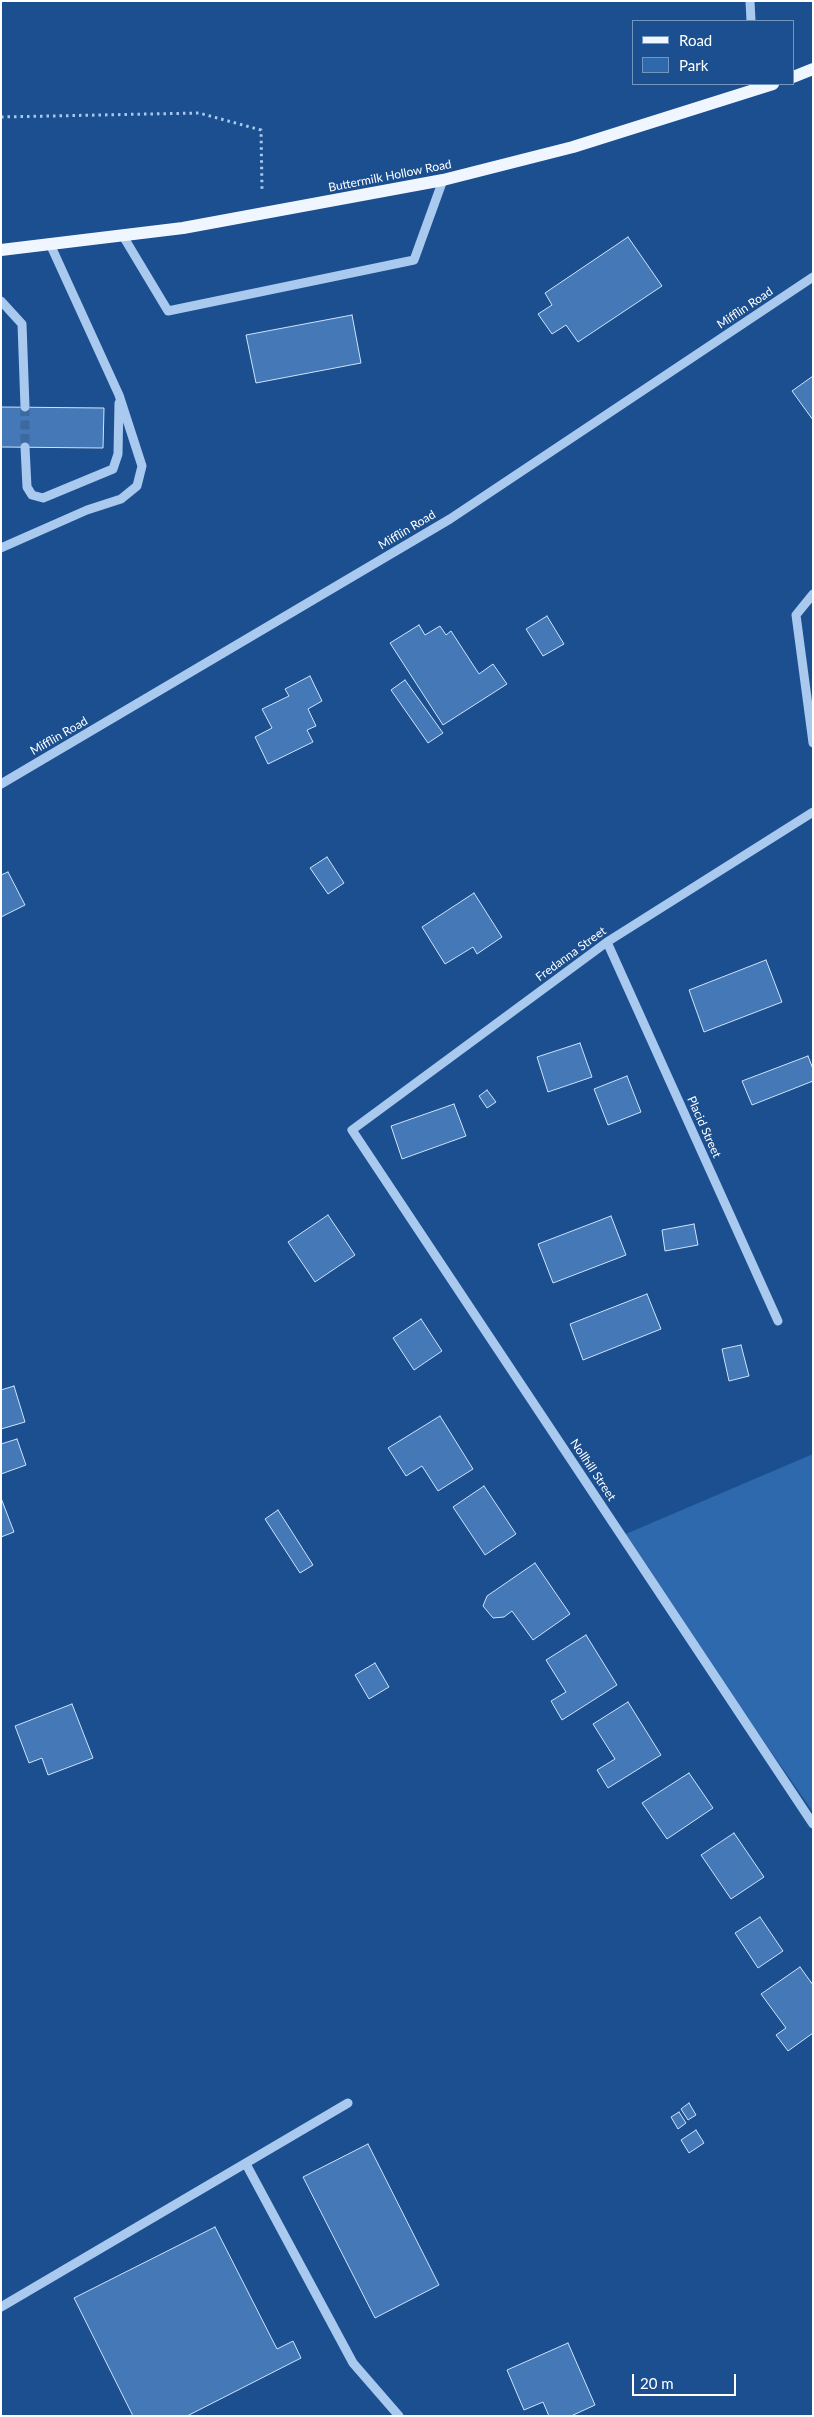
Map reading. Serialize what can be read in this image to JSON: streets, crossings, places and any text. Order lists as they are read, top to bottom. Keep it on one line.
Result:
{"streets":{"main road":["Buttermilk Hollow Road"],"street":["Mifflin Road","Fredanna Street","Placid Street","Nollhill Street"]},"crossings":[["Fredanna Street","Placid Street"],["Fredanna Street","Nollhill Street"]],"legend":["Road","Park"],"scale_bar":"20 m"}
